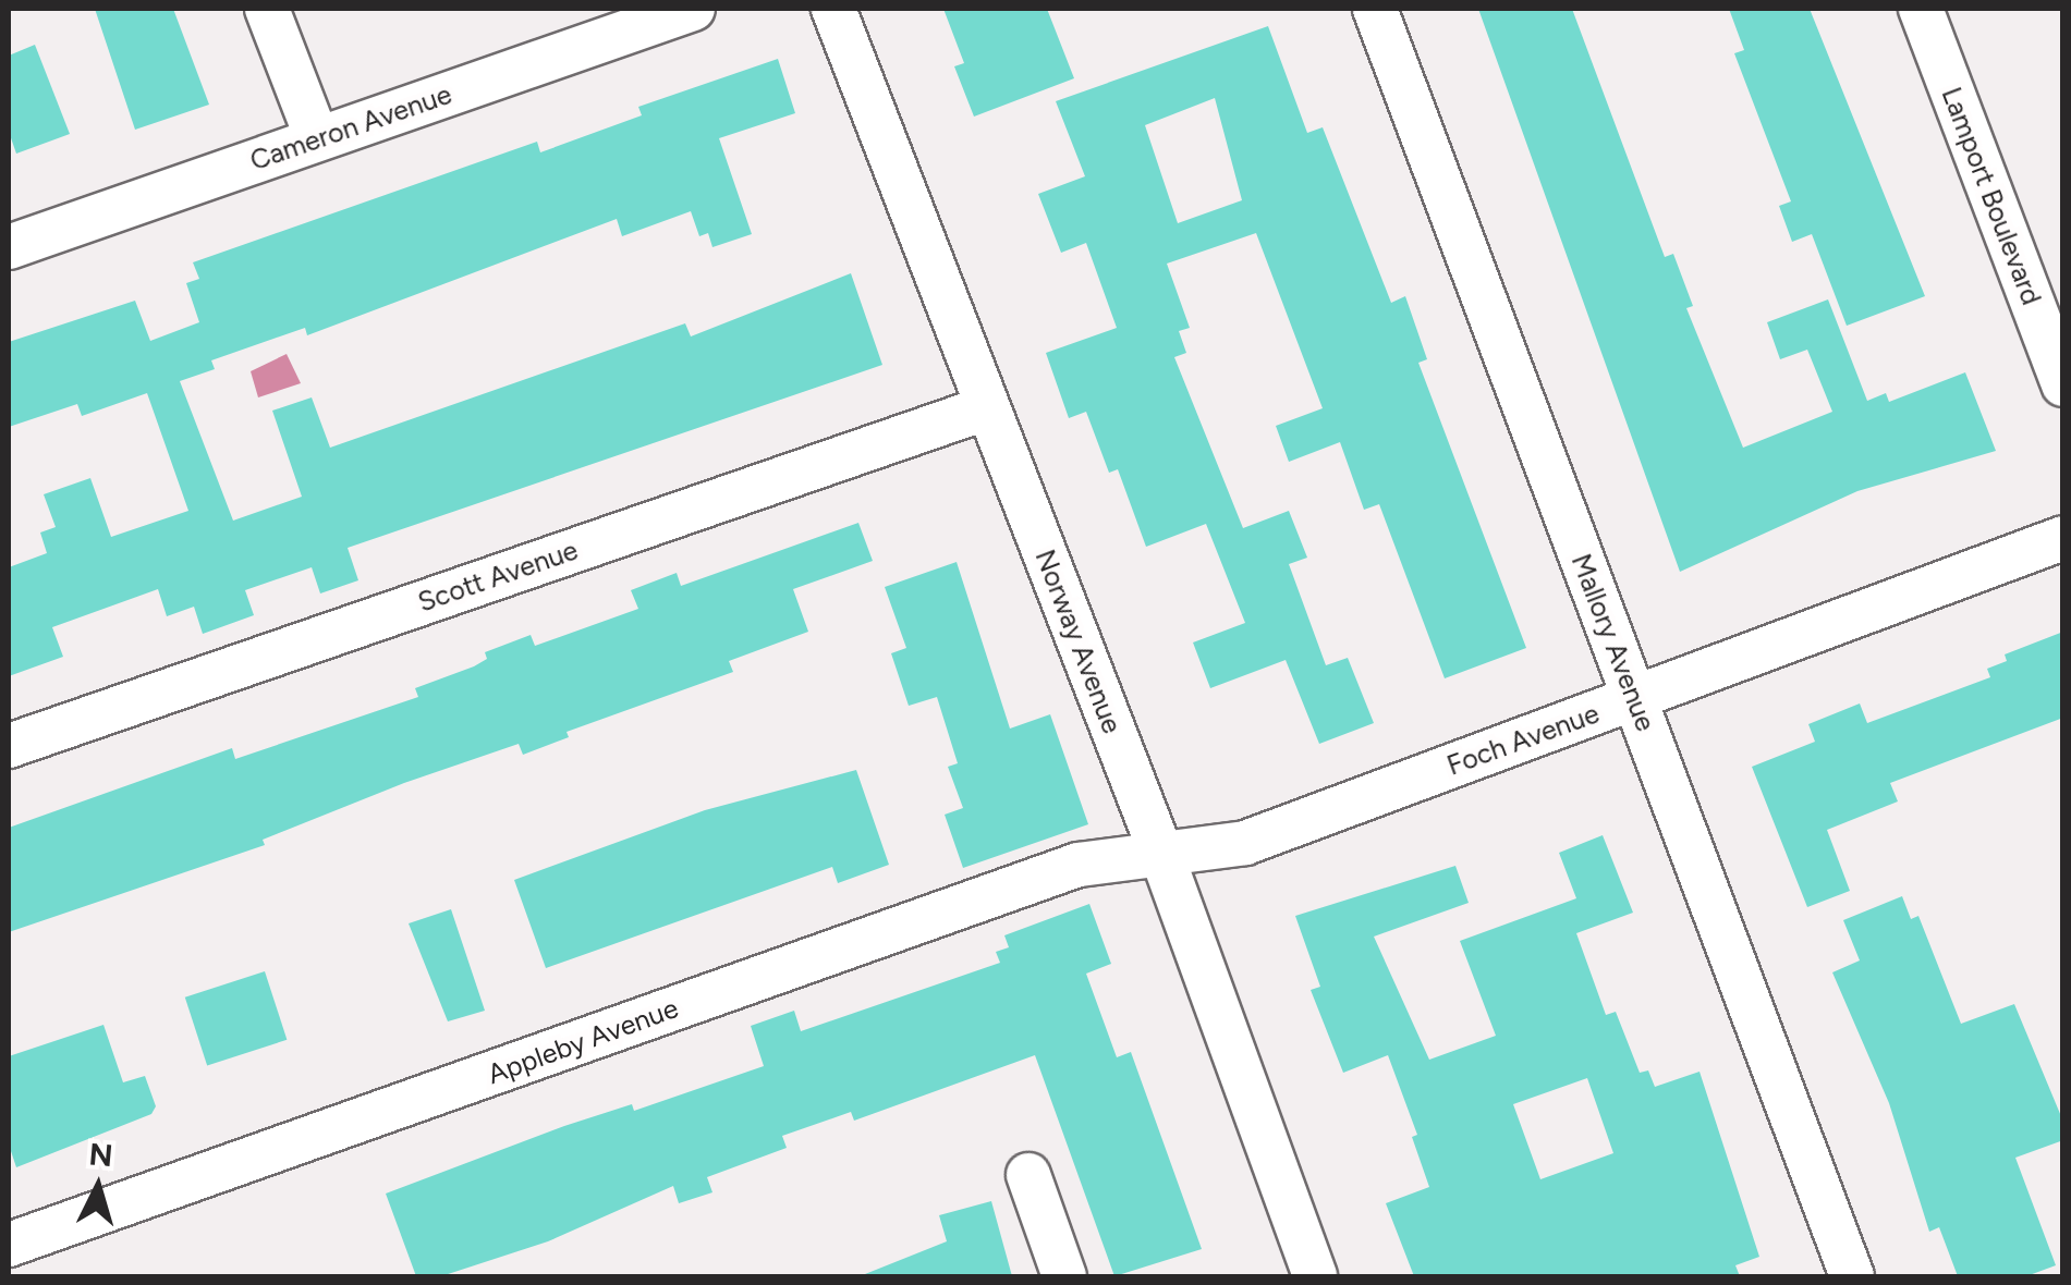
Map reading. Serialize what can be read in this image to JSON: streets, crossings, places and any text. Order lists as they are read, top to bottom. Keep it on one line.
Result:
{"streets":{"street":["Cameron Avenue","Lamport Boulevard","Scott Avenue","Norway Avenue","Mallory Avenue","Foch Avenue","Appleby Avenue"]},"crossings":[["Scott Avenue","Norway Avenue"],["Norway Avenue","Foch Avenue"],["Norway Avenue","Appleby Avenue"],["Mallory Avenue","Foch Avenue"],["Foch Avenue","Appleby Avenue"]],"north":"top"}
